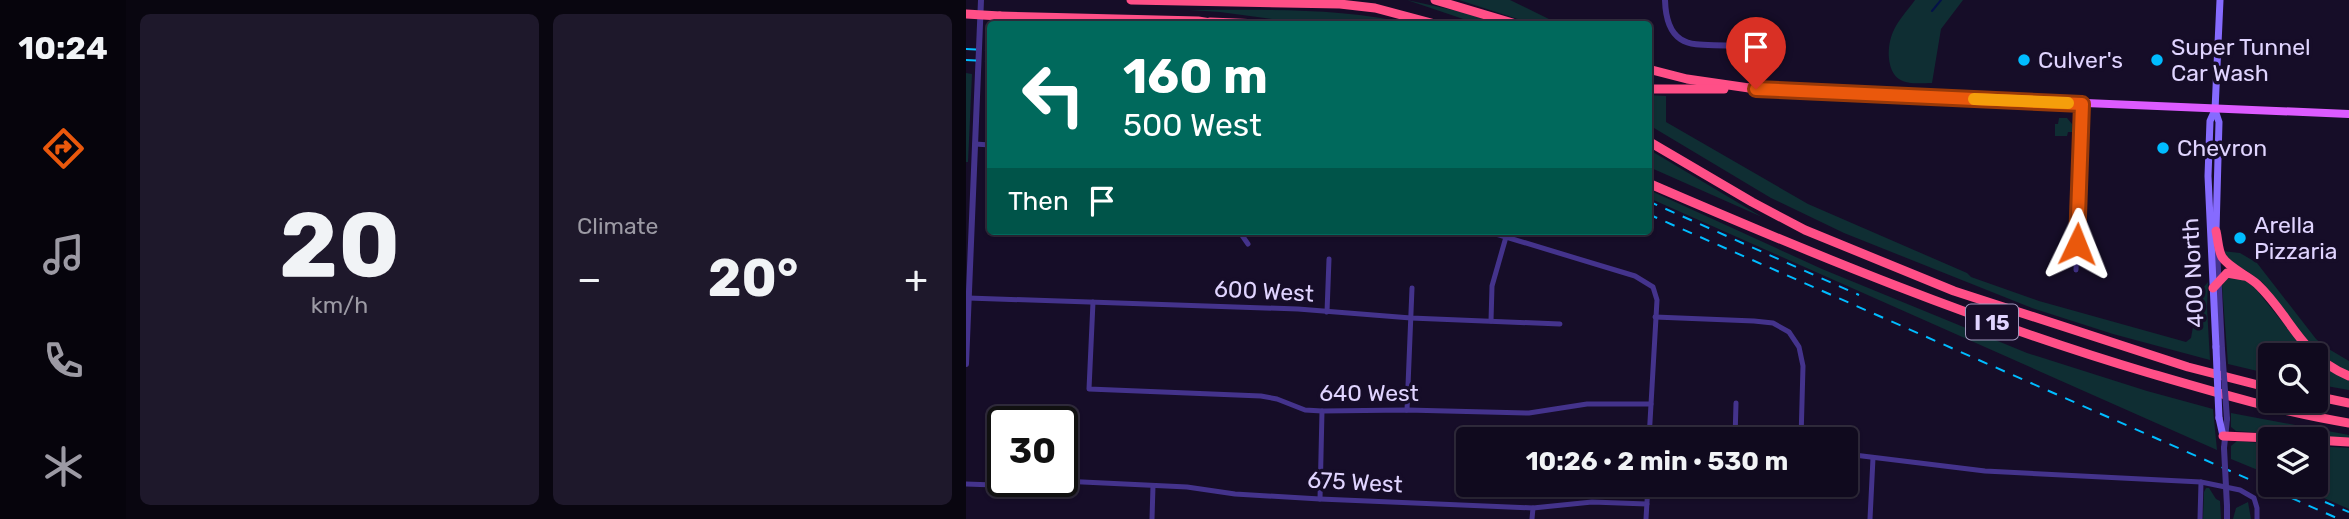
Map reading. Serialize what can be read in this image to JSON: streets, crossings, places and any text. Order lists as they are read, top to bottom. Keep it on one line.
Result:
{"streets":{"highway":["I 15"],"main road":["400 North"],"street":["600 West","640 West","675 West"]},"crossings":[["600 West","640 West"]],"places":["Culver's","Super Tunnel Car Wash","Chevron","Arella Pizzaria"],"page":{"tabs":"10:24","tile":[["20","km/h"],"Climate"],"turn":["160 m","500 West"],"then":"Then","heat":["−","20°","+"],"limit":"30","trip":"10:26 · 2 min · 530 m"}}
